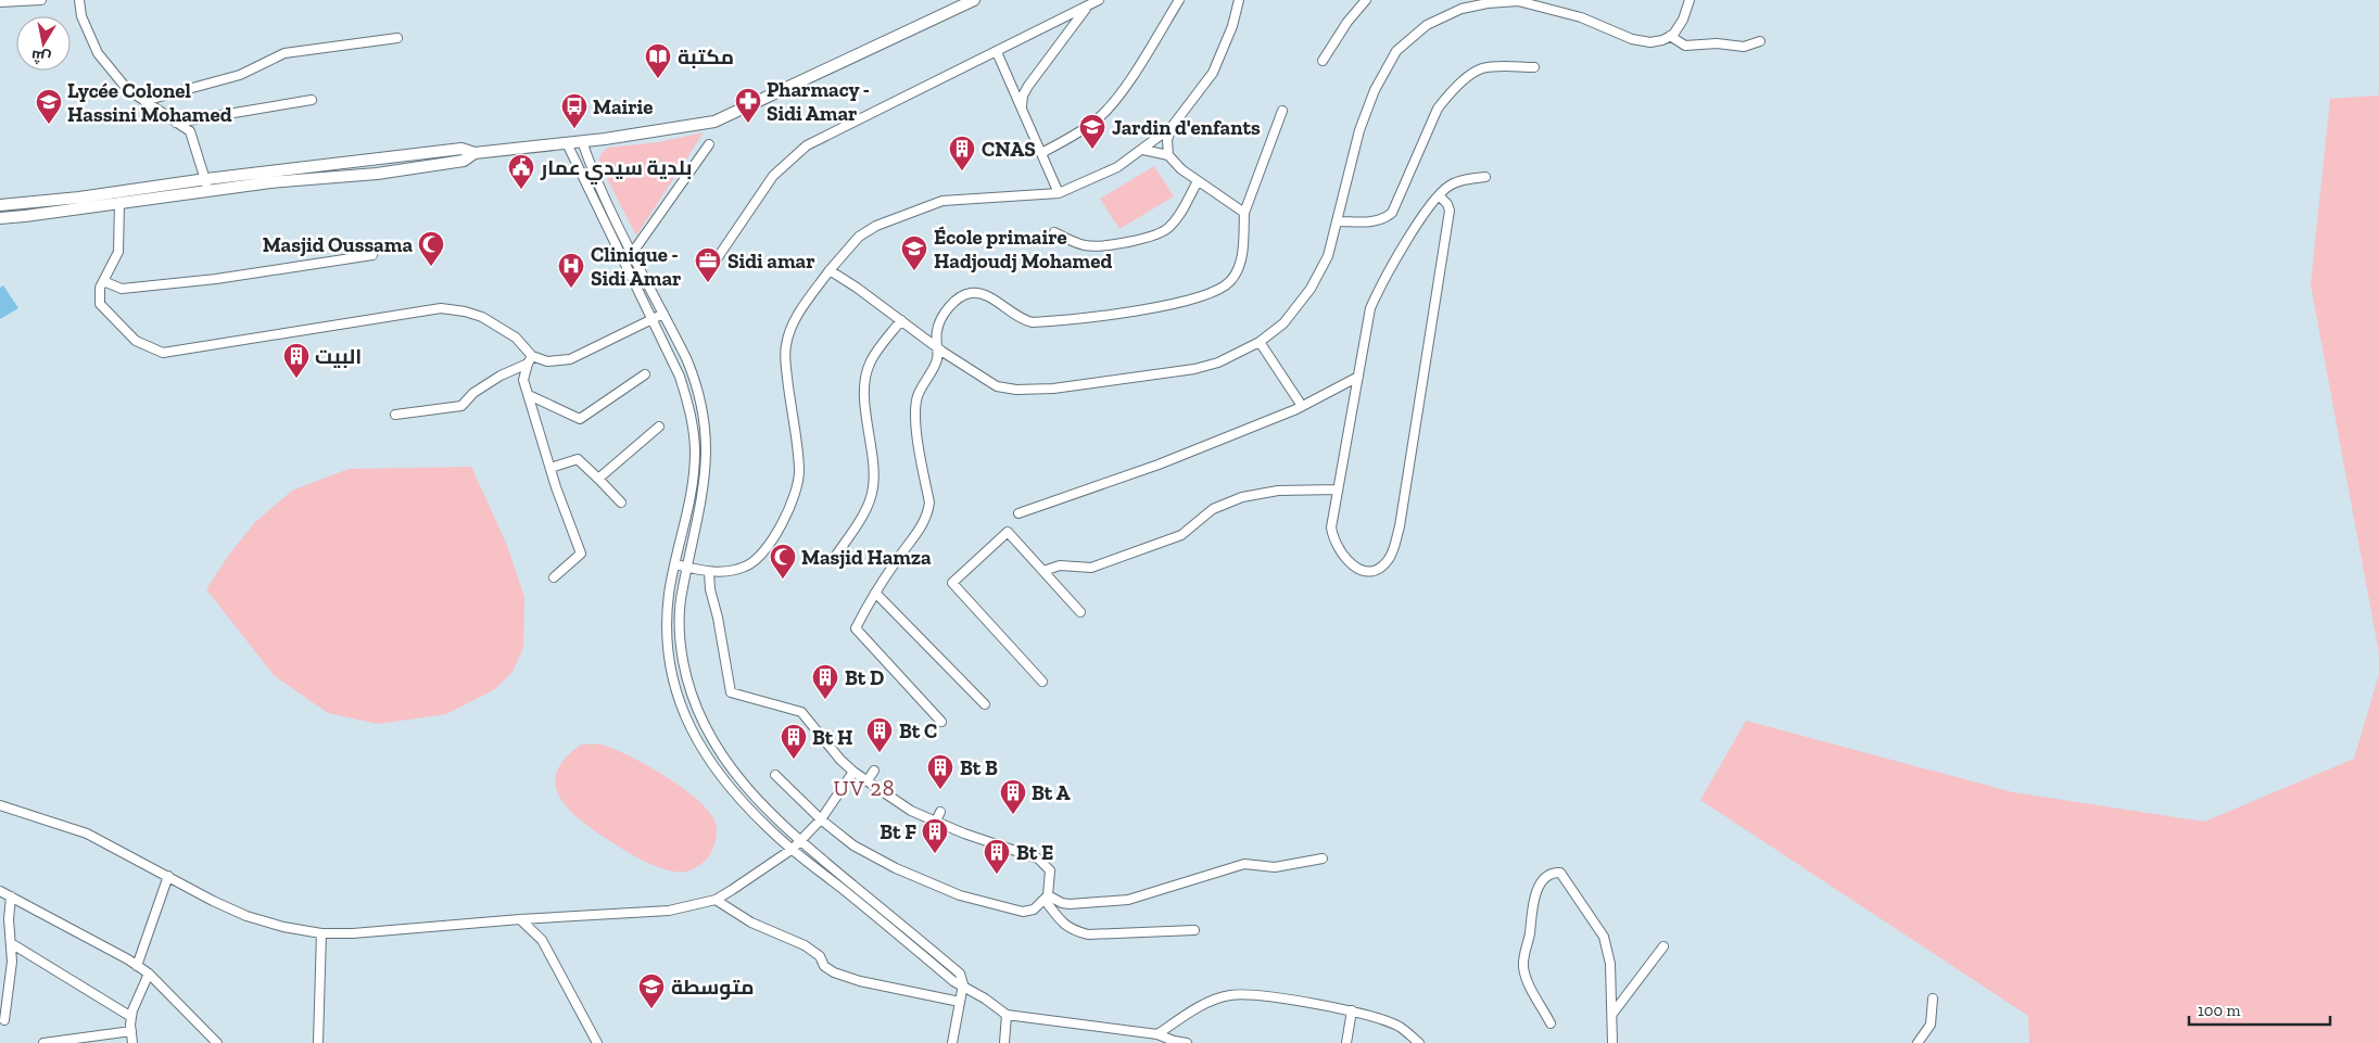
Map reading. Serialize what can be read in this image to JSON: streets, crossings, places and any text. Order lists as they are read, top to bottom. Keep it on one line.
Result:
{"districts":["UV 28"],"places":{"library":["مكتبة"],"pharmacy":["Pharmacy - Sidi Amar"],"school or university":["Lycée Colonel Hassini Mohamed","Jardin d'enfants","École primaire Hadjoudj Mohamed","متوسطة"],"bus stop":["Mairie"],"building":["CNAS","البيت","Bt D","Bt C","Bt H","Bt B","Bt A","Bt F","Bt E"],"public building":["بلدية سيدي عمار"],"mosque":["Masjid Oussama","Masjid Hamza"],"office":["Sidi amar"],"hospital":["Clinique - Sidi Amar"]},"scale_bar":"100 m","north":"bottom"}
